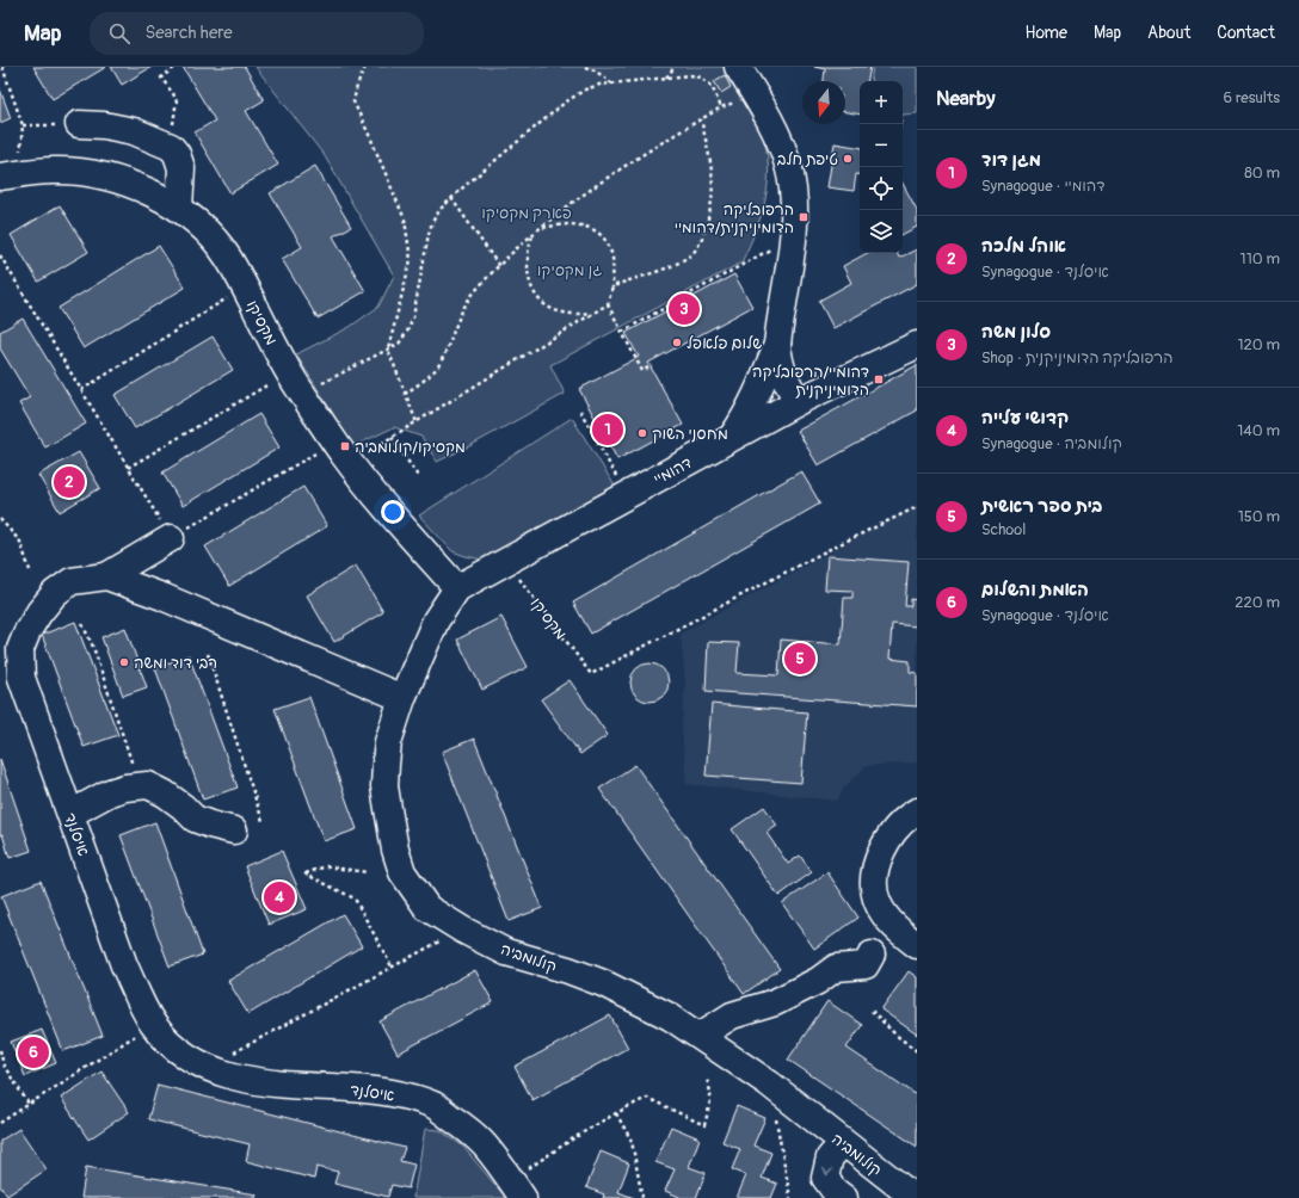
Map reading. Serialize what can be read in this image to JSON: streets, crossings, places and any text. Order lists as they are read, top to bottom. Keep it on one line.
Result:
{"streets":{"street":["מקסיקו","דהומיי","איסלנד","קולומביה"]},"crossings":[["מקסיקו","דהומיי"],["מקסיקו","קולומביה"],["דהומיי","קולומביה"],["איסלנד","קולומביה"]],"parks":["פארק מקסיקו","גן מקסיקו"],"places":{"other":["טיפת חלב","שלום פלאפל","מחסני השוק","רבי דוד ומשה"],"transit":["הרפובליקה הדומיניקנית/דהומיי","דהומיי/הרפובליקה הדומיניקנית","מקסיקו/קולומביה"]},"north":"bottom","page":{"header":"Map","search":"Search here","nav":["Home","Map","About","Contact"],"heading":["Nearby","6 results"],"map_buttons":["+","−"],"list":[{"mark":"1","name":"מגן דוד","note":"Synagogue · דהומיי","value":"80 m"},{"mark":"2","name":"אוהל מלכה","note":"Synagogue · איסלנד","value":"110 m"},{"mark":"3","name":"סלון משה","note":"Shop · הרפובליקה הדומיניקנית","value":"120 m"},{"mark":"4","name":"קדושי עלייה","note":"Synagogue · קולומביה","value":"140 m"},{"mark":"5","name":"בית ספר ראשית","note":"School","value":"150 m"},{"mark":"6","name":"האמת והשלום","note":"Synagogue · איסלנד","value":"220 m"}],"pins":["3","1","2","5","4","6"]}}
